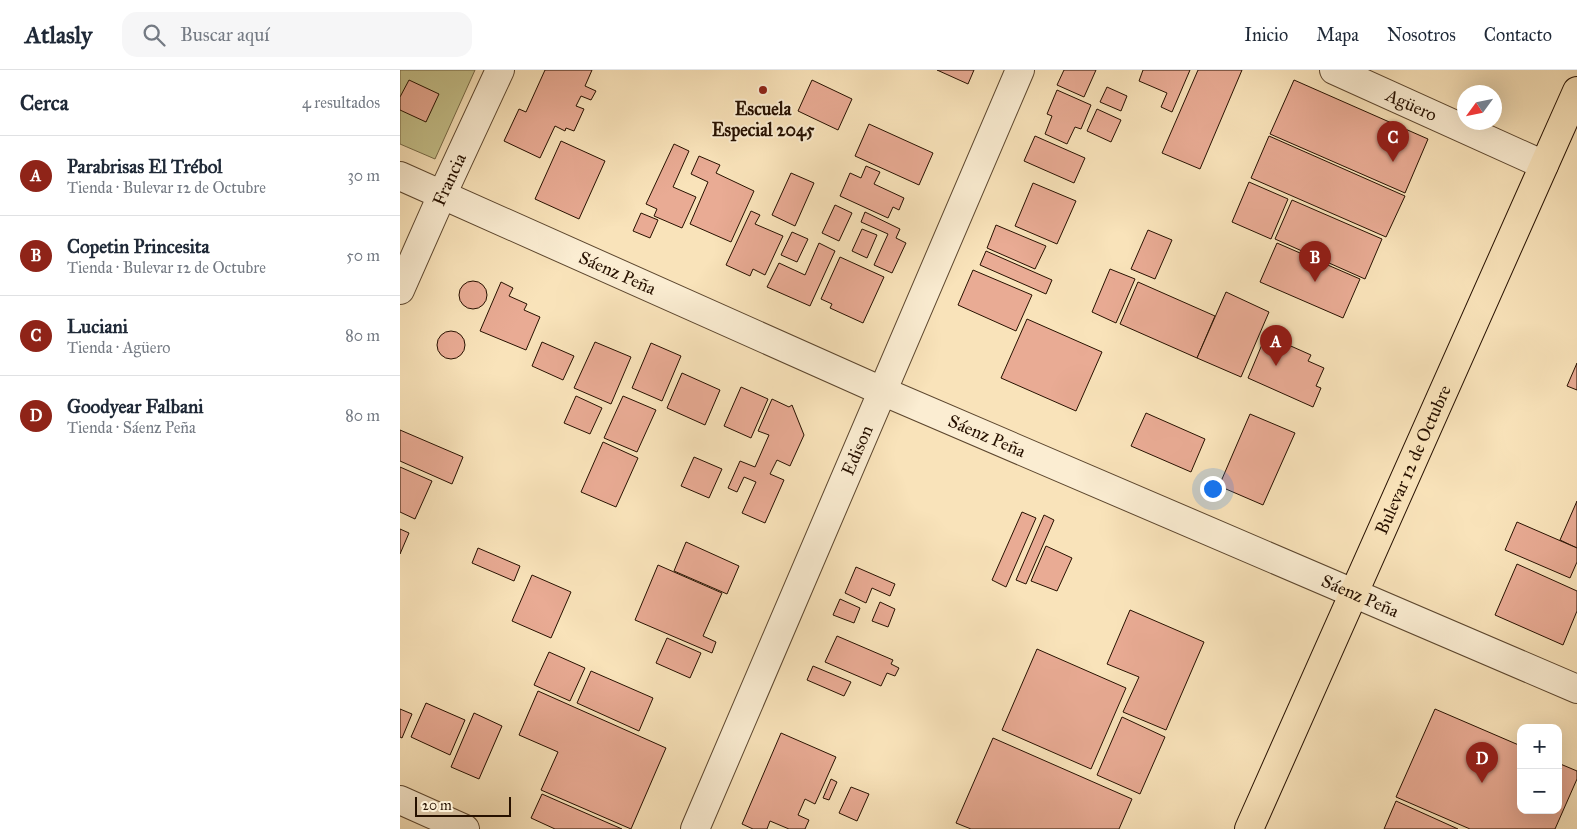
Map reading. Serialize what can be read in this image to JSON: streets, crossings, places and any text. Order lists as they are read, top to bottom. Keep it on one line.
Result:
{"streets":{"highway":["Bulevar 12 de Octubre"],"street":["Agüero","Francia","Sáenz Peña","Edison"]},"crossings":[["Agüero","Bulevar 12 de Octubre"],["Francia","Sáenz Peña"],["Sáenz Peña","Edison"],["Sáenz Peña","Bulevar 12 de Octubre"]],"places":["Escuela Especial 2045"],"scale_bar":"20 m","north":"bottom left","page":{"header":"Atlasly","search":"Buscar aquí","nav":["Inicio","Mapa","Nosotros","Contacto"],"heading":["Cerca","4 resultados"],"pins":["C","B","A","D"],"list":[{"mark":"A","name":"Parabrisas El Trébol","note":"Tienda · Bulevar 12 de Octubre","value":"30 m"},{"mark":"B","name":"Copetin Princesita","note":"Tienda · Bulevar 12 de Octubre","value":"50 m"},{"mark":"C","name":"Luciani","note":"Tienda · Agüero","value":"80 m"},{"mark":"D","name":"Goodyear Falbani","note":"Tienda · Sáenz Peña","value":"80 m"}],"map_buttons":["+","−"],"scale":"20 m"}}
